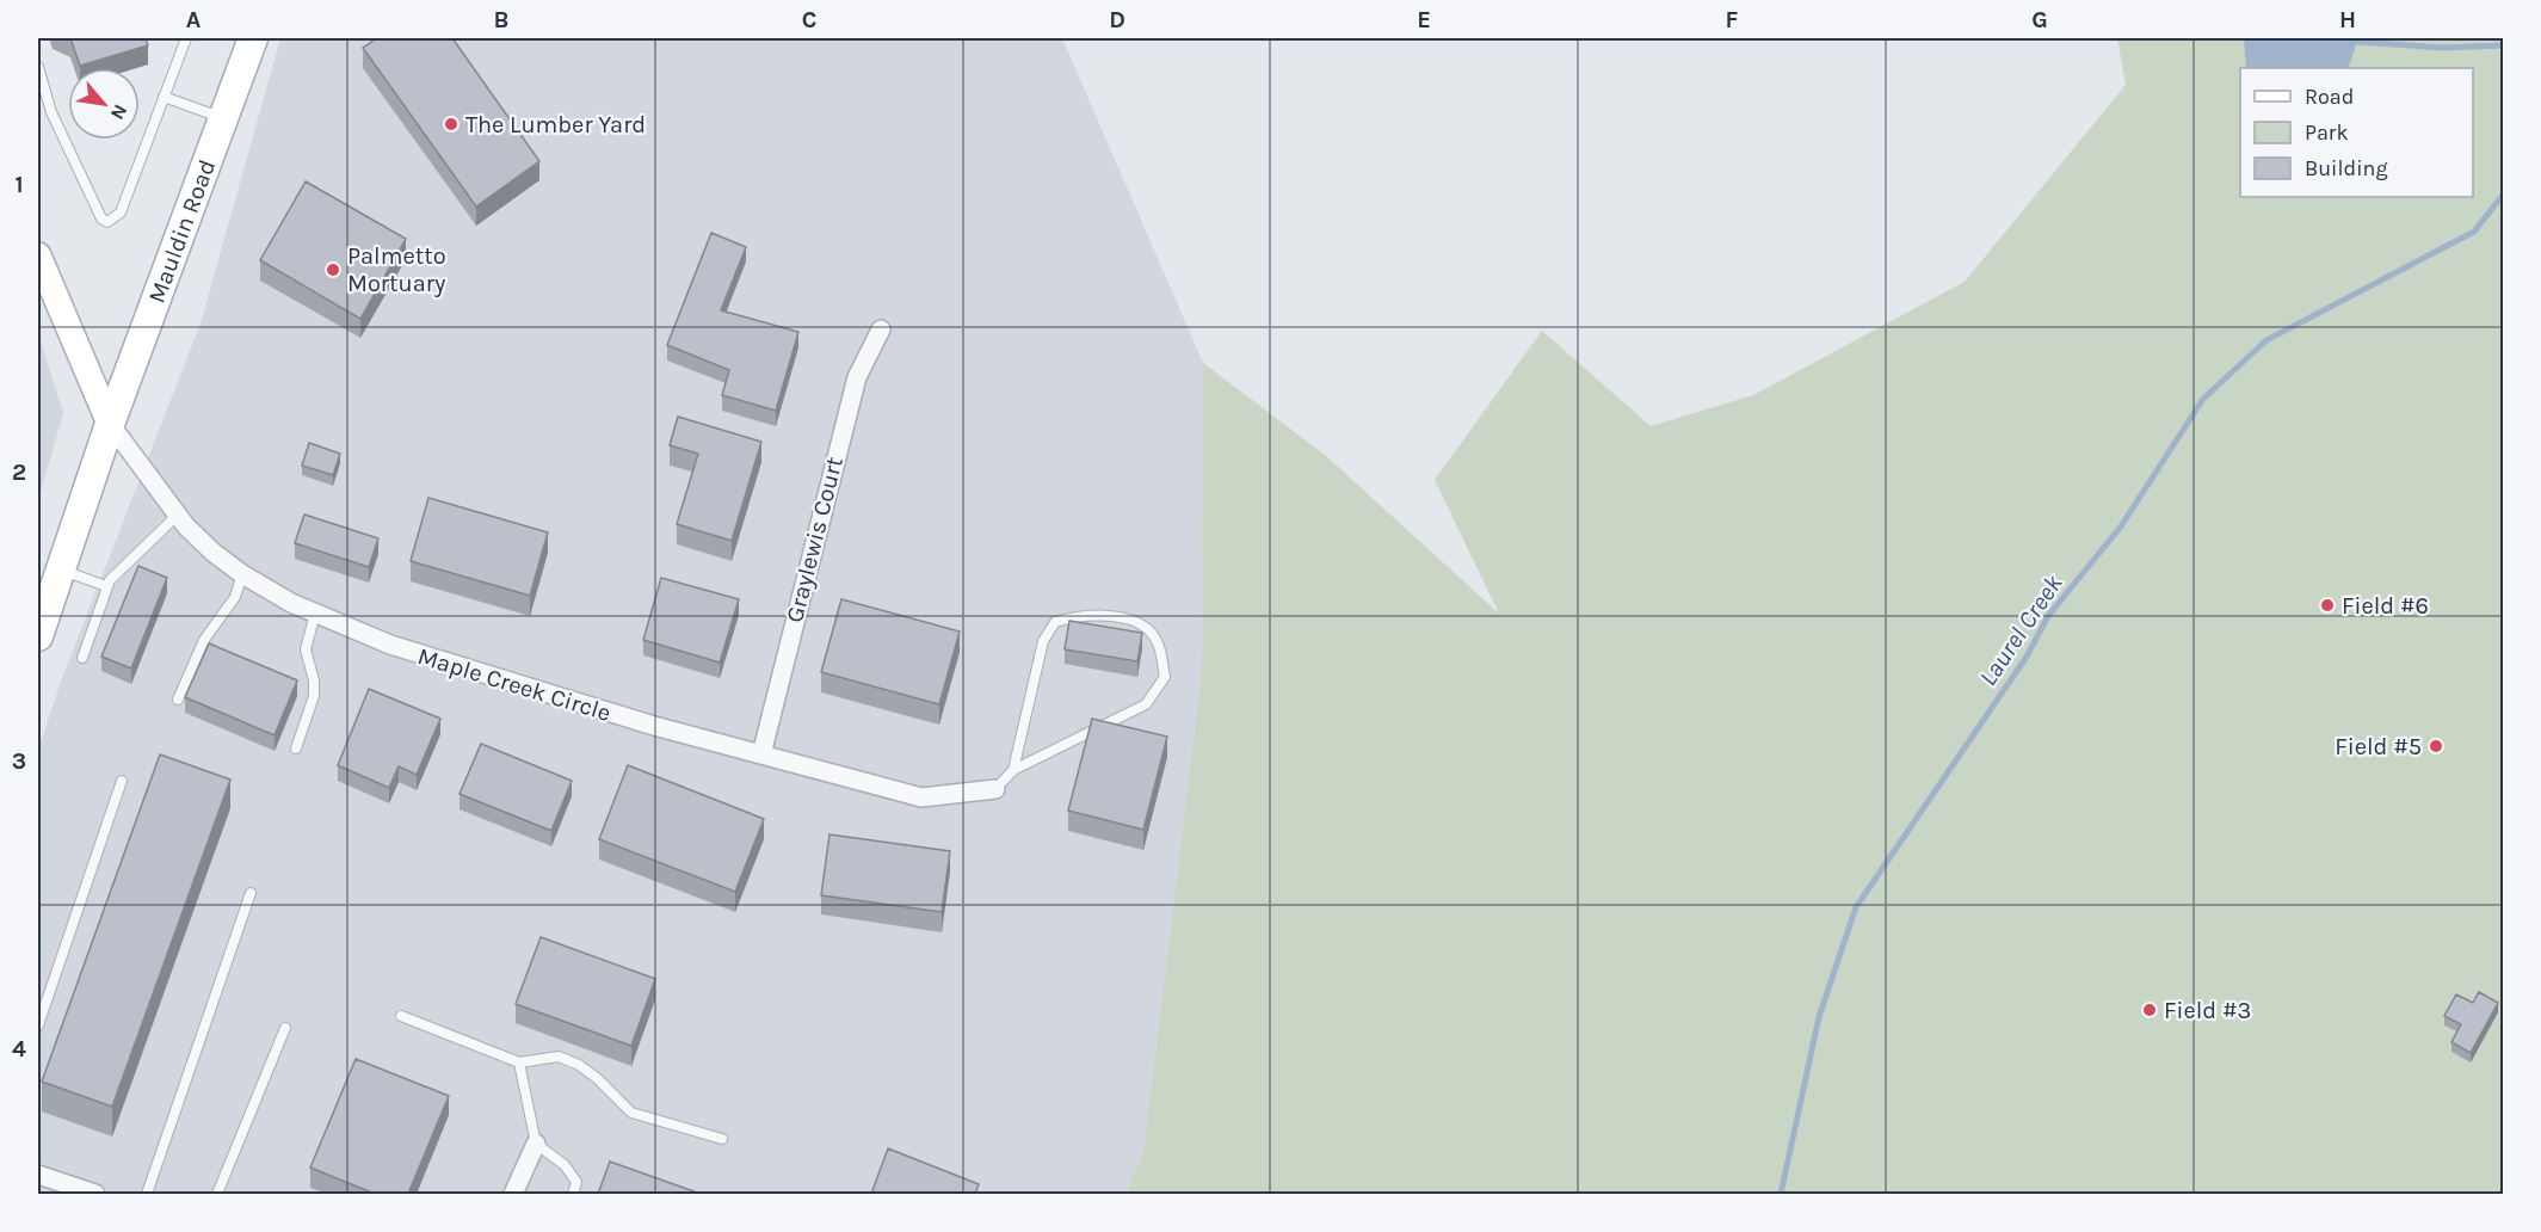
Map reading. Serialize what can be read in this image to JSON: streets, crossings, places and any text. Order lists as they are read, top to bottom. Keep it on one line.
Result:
{"streets":{"main road":["Mauldin Road"],"street":["Graylewis Court","Maple Creek Circle"]},"crossings":[["Mauldin Road","Maple Creek Circle"],["Graylewis Court","Maple Creek Circle"]],"water":["Laurel Creek"],"places":["The Lumber Yard","Palmetto Mortuary","Field #6","Field #5","Field #3"],"legend":["Road","Park","Building"],"north":"bottom right","grid":{"columns":["A","B","C","D","E","F","G","H"],"rows":["1","2","3","4"]}}
